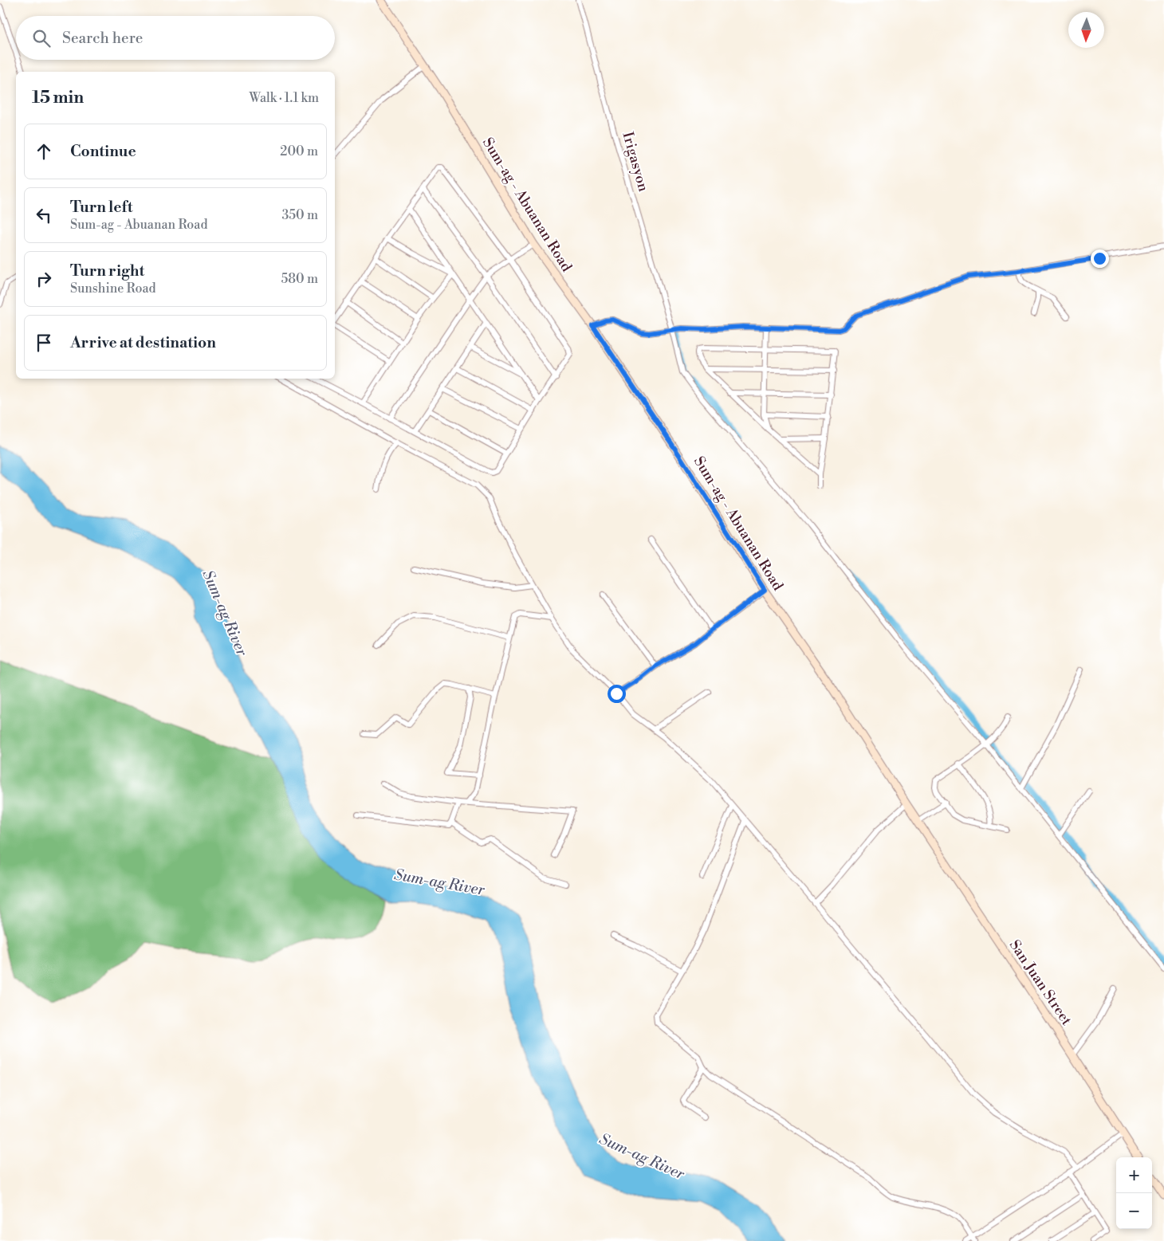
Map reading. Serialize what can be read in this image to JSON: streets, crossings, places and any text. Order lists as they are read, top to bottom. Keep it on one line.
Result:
{"streets":{"main road":["Sum-ag - Abuanan Road","San Juan Street"],"street":["Irigasyon"]},"crossings":[["Sum-ag - Abuanan Road","San Juan Street"]],"water":["Sum-ag River"],"north":"bottom","page":{"search":"Search here","heading":["15 min","Walk · 1.1 km"],"list":[["Continue","200 m"],["Turn left","Sum-ag - Abuanan Road","350 m"],["Turn right","Sunshine Road","580 m"],"Arrive at destination"],"map_buttons":["+","−"]}}
